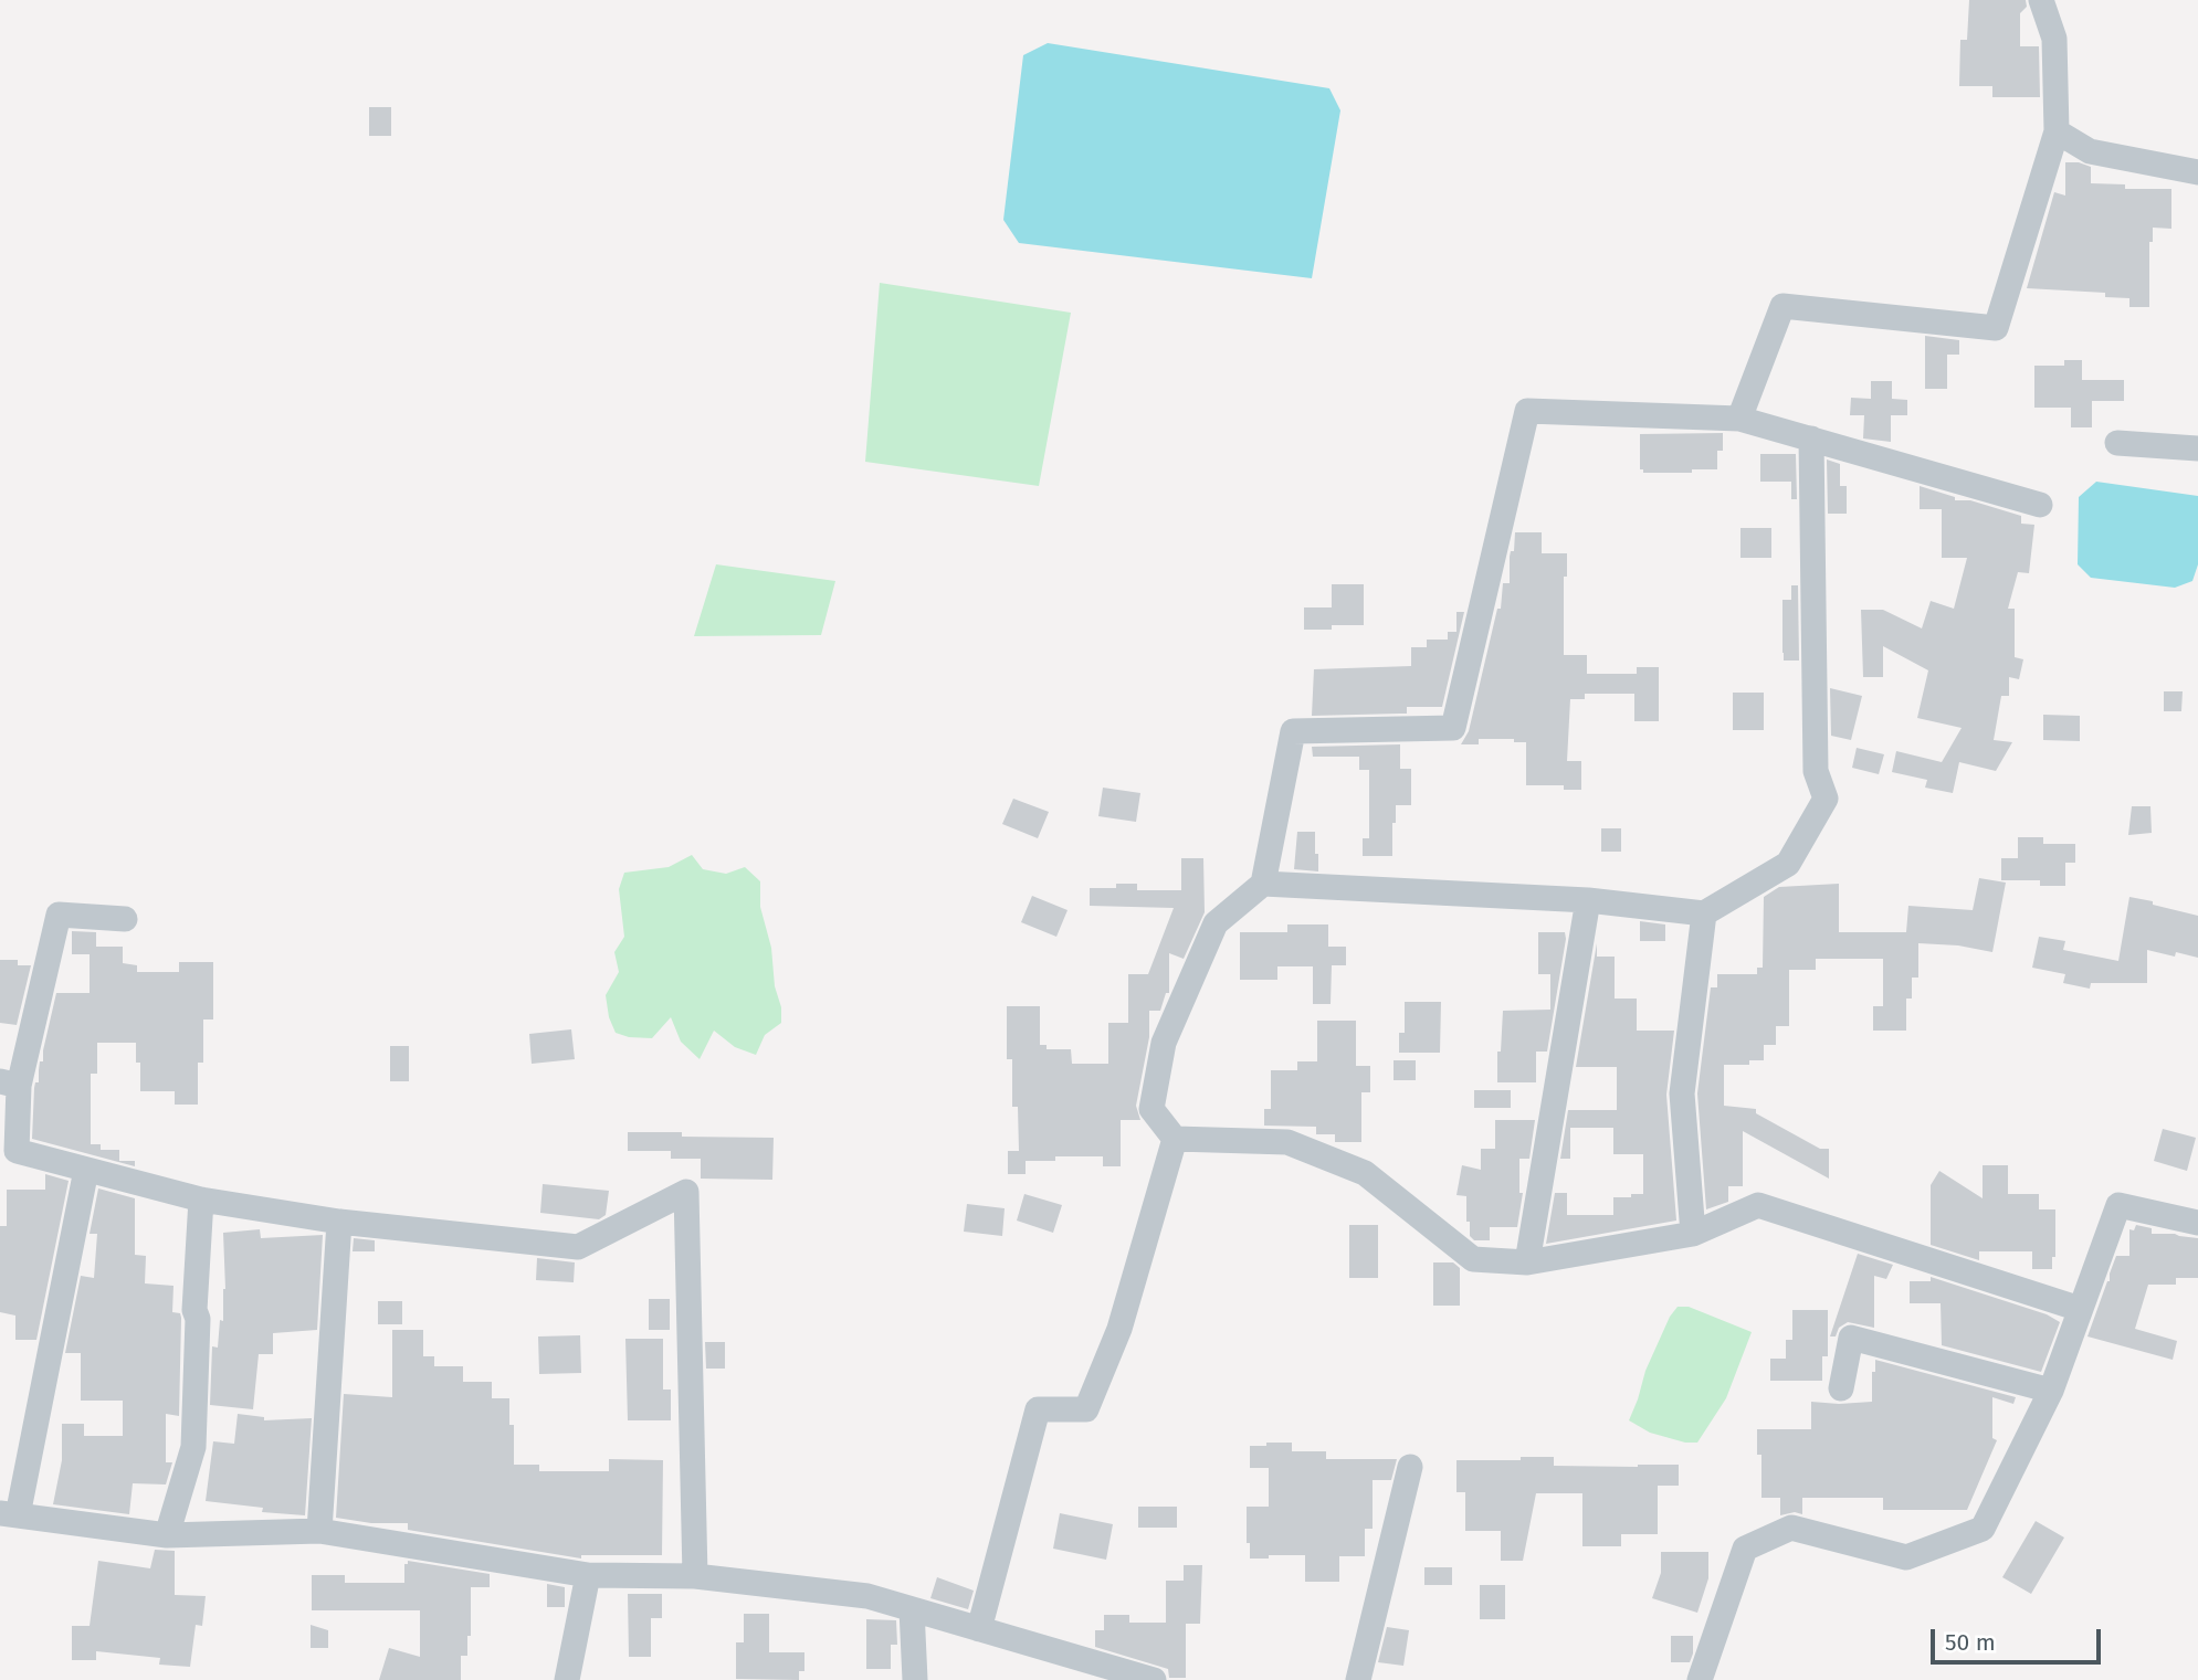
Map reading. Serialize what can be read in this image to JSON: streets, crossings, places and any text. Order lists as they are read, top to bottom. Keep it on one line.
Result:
{"scale_bar":"50 m"}
